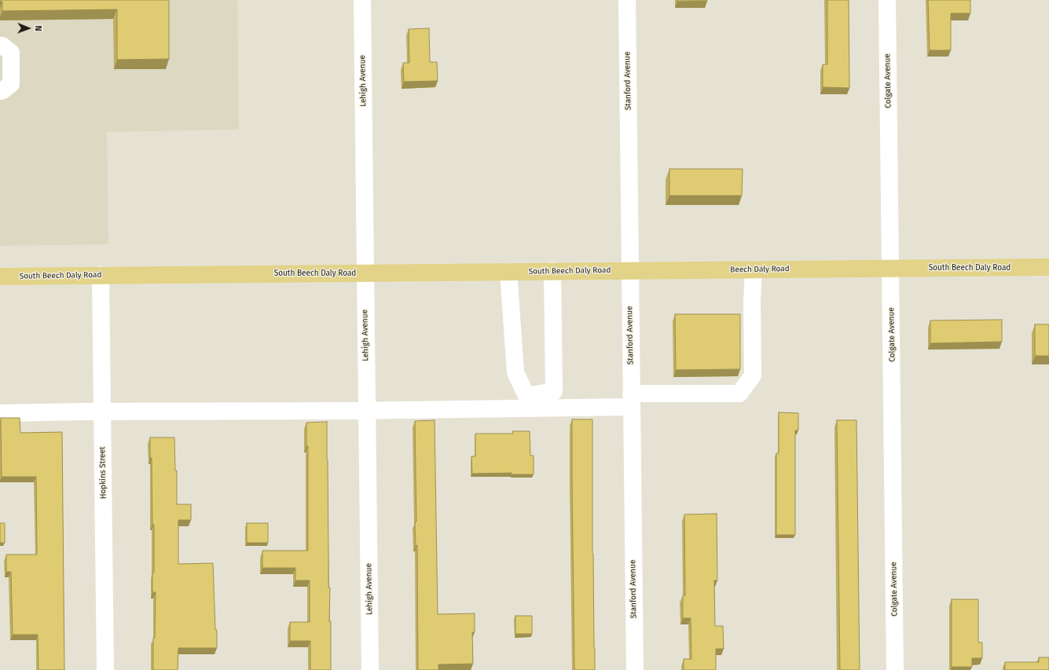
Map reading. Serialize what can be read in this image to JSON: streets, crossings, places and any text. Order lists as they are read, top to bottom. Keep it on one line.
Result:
{"streets":{"main road":["South Beech Daly Road","Beech Daly Road"],"street":["Lehigh Avenue","Stanford Avenue","Colgate Avenue","Hopkins Street"]},"crossings":[["Lehigh Avenue","South Beech Daly Road"],["Stanford Avenue","South Beech Daly Road"],["Stanford Avenue","Beech Daly Road"],["Colgate Avenue","South Beech Daly Road"],["Colgate Avenue","Beech Daly Road"],["South Beech Daly Road","Beech Daly Road"],["South Beech Daly Road","Hopkins Street"]],"north":"right"}
